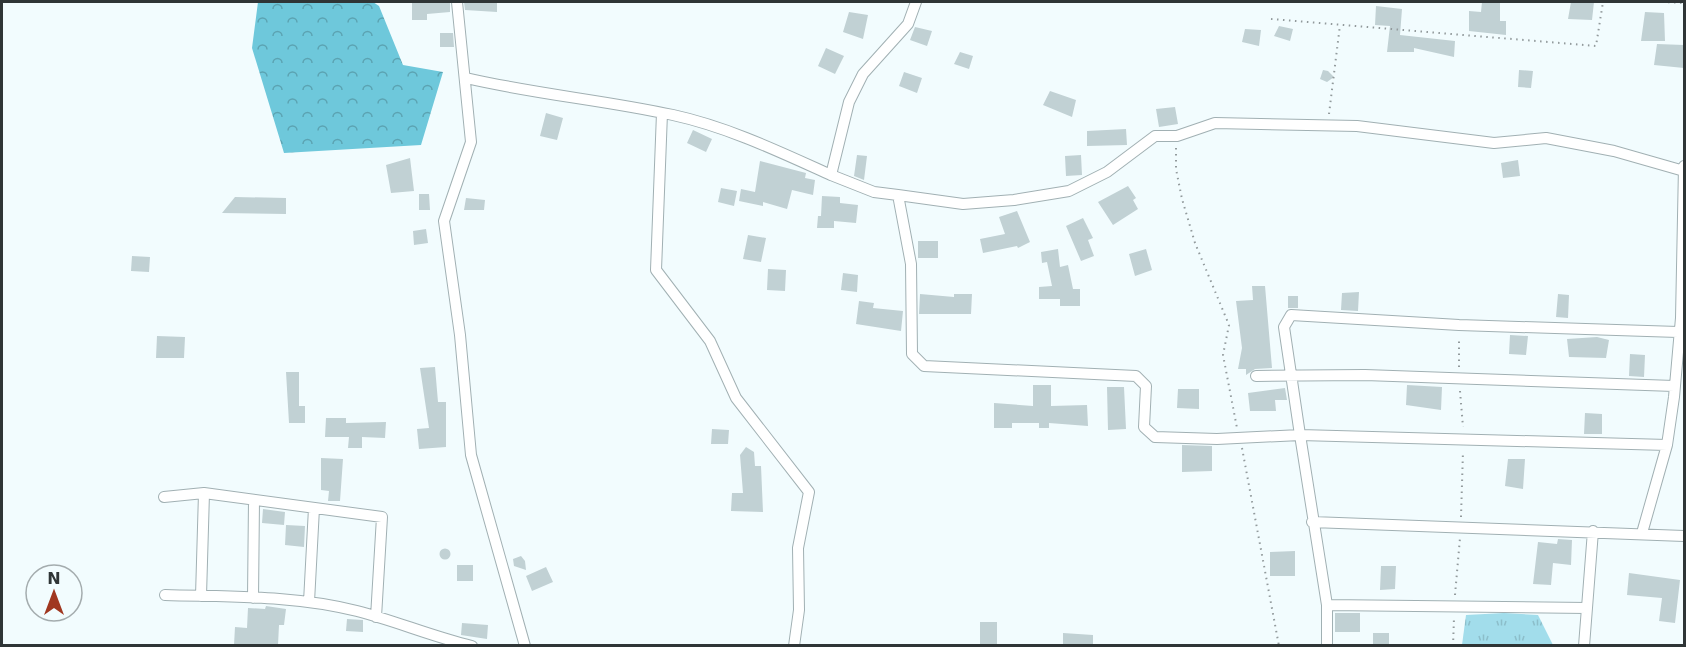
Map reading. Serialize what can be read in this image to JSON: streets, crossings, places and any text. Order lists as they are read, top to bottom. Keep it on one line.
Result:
{"north":"top"}
